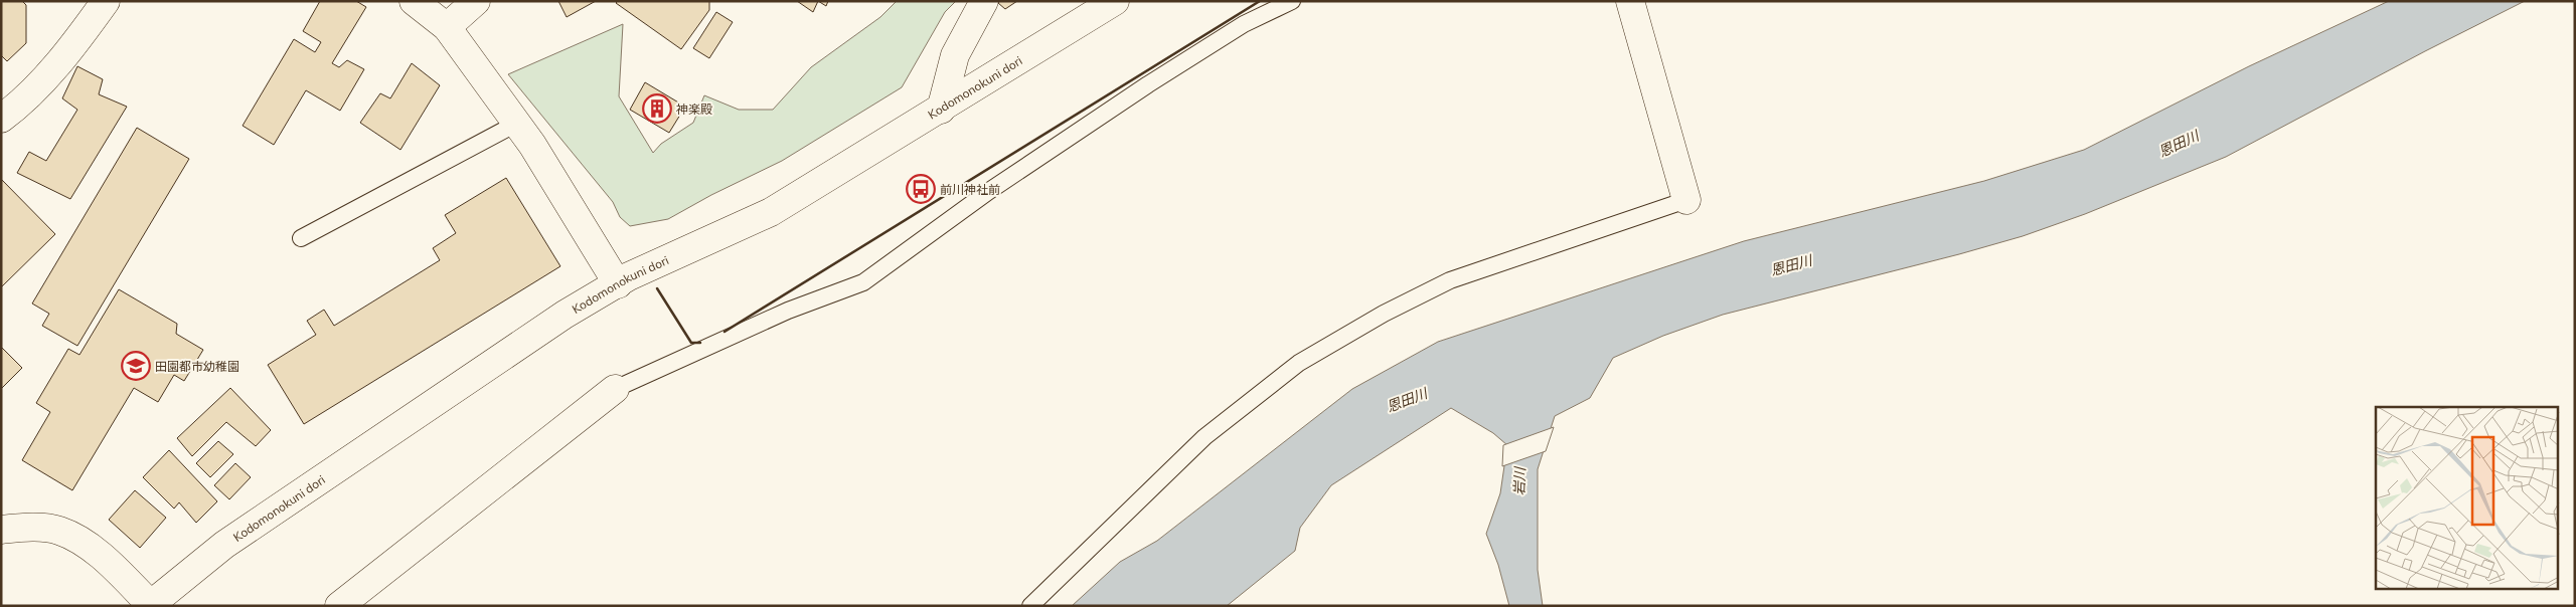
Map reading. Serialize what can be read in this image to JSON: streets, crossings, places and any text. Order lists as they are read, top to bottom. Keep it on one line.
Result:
{"streets":{"street":["Kodomonokuni dori"]},"water":["恩田川","岩川"],"places":{"building":["神楽殿"],"bus stop":["前川神社前"],"school or university":["田園都市幼稚園"]}}
